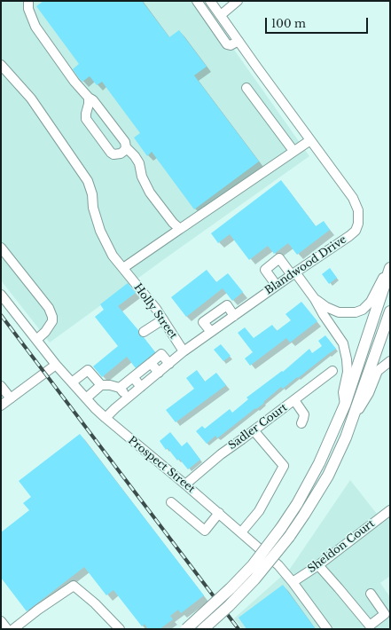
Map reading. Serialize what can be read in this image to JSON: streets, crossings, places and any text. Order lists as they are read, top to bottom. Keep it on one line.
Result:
{"streets":{"street":["Blandwood Drive","Holly Street","Sadler Court","Prospect Street","Sheldon Court"]},"crossings":[["Blandwood Drive","Holly Street"],["Blandwood Drive","Prospect Street"],["Sadler Court","Prospect Street"],["Prospect Street","Sheldon Court"]],"scale_bar":"100 m"}
